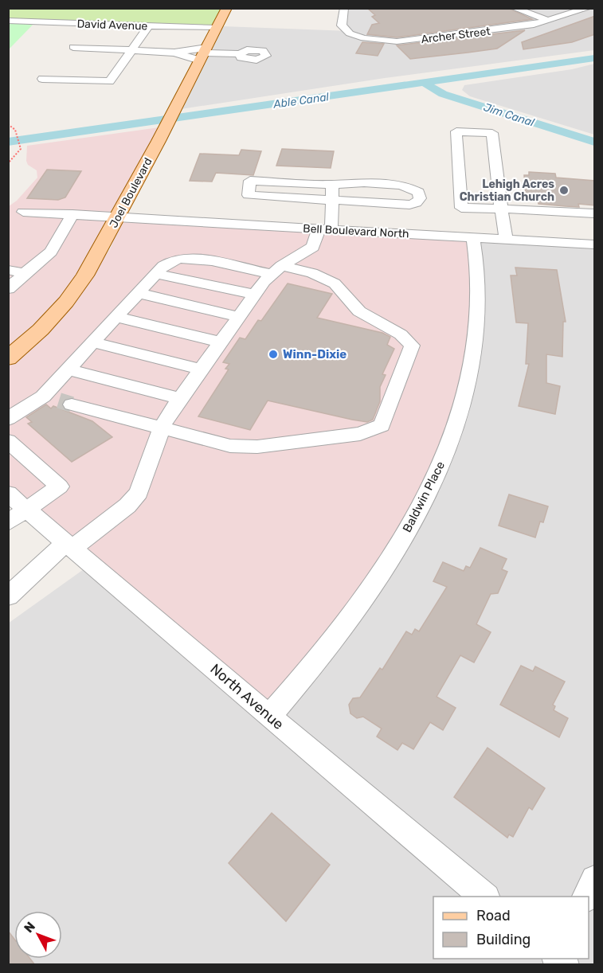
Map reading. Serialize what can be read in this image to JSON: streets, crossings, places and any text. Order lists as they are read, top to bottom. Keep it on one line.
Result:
{"streets":{"main road":["Joel Boulevard"],"street":["David Avenue","Archer Street","Bell Boulevard North","Baldwin Place","North Avenue"]},"crossings":[["David Avenue","Joel Boulevard"],["Joel Boulevard","Bell Boulevard North"],["Bell Boulevard North","Baldwin Place"],["Baldwin Place","North Avenue"]],"water":["Able Canal","Jim Canal"],"places":["Lehigh Acres Christian Church","Winn-Dixie"],"legend":["Road","Building"],"north":"top left"}
